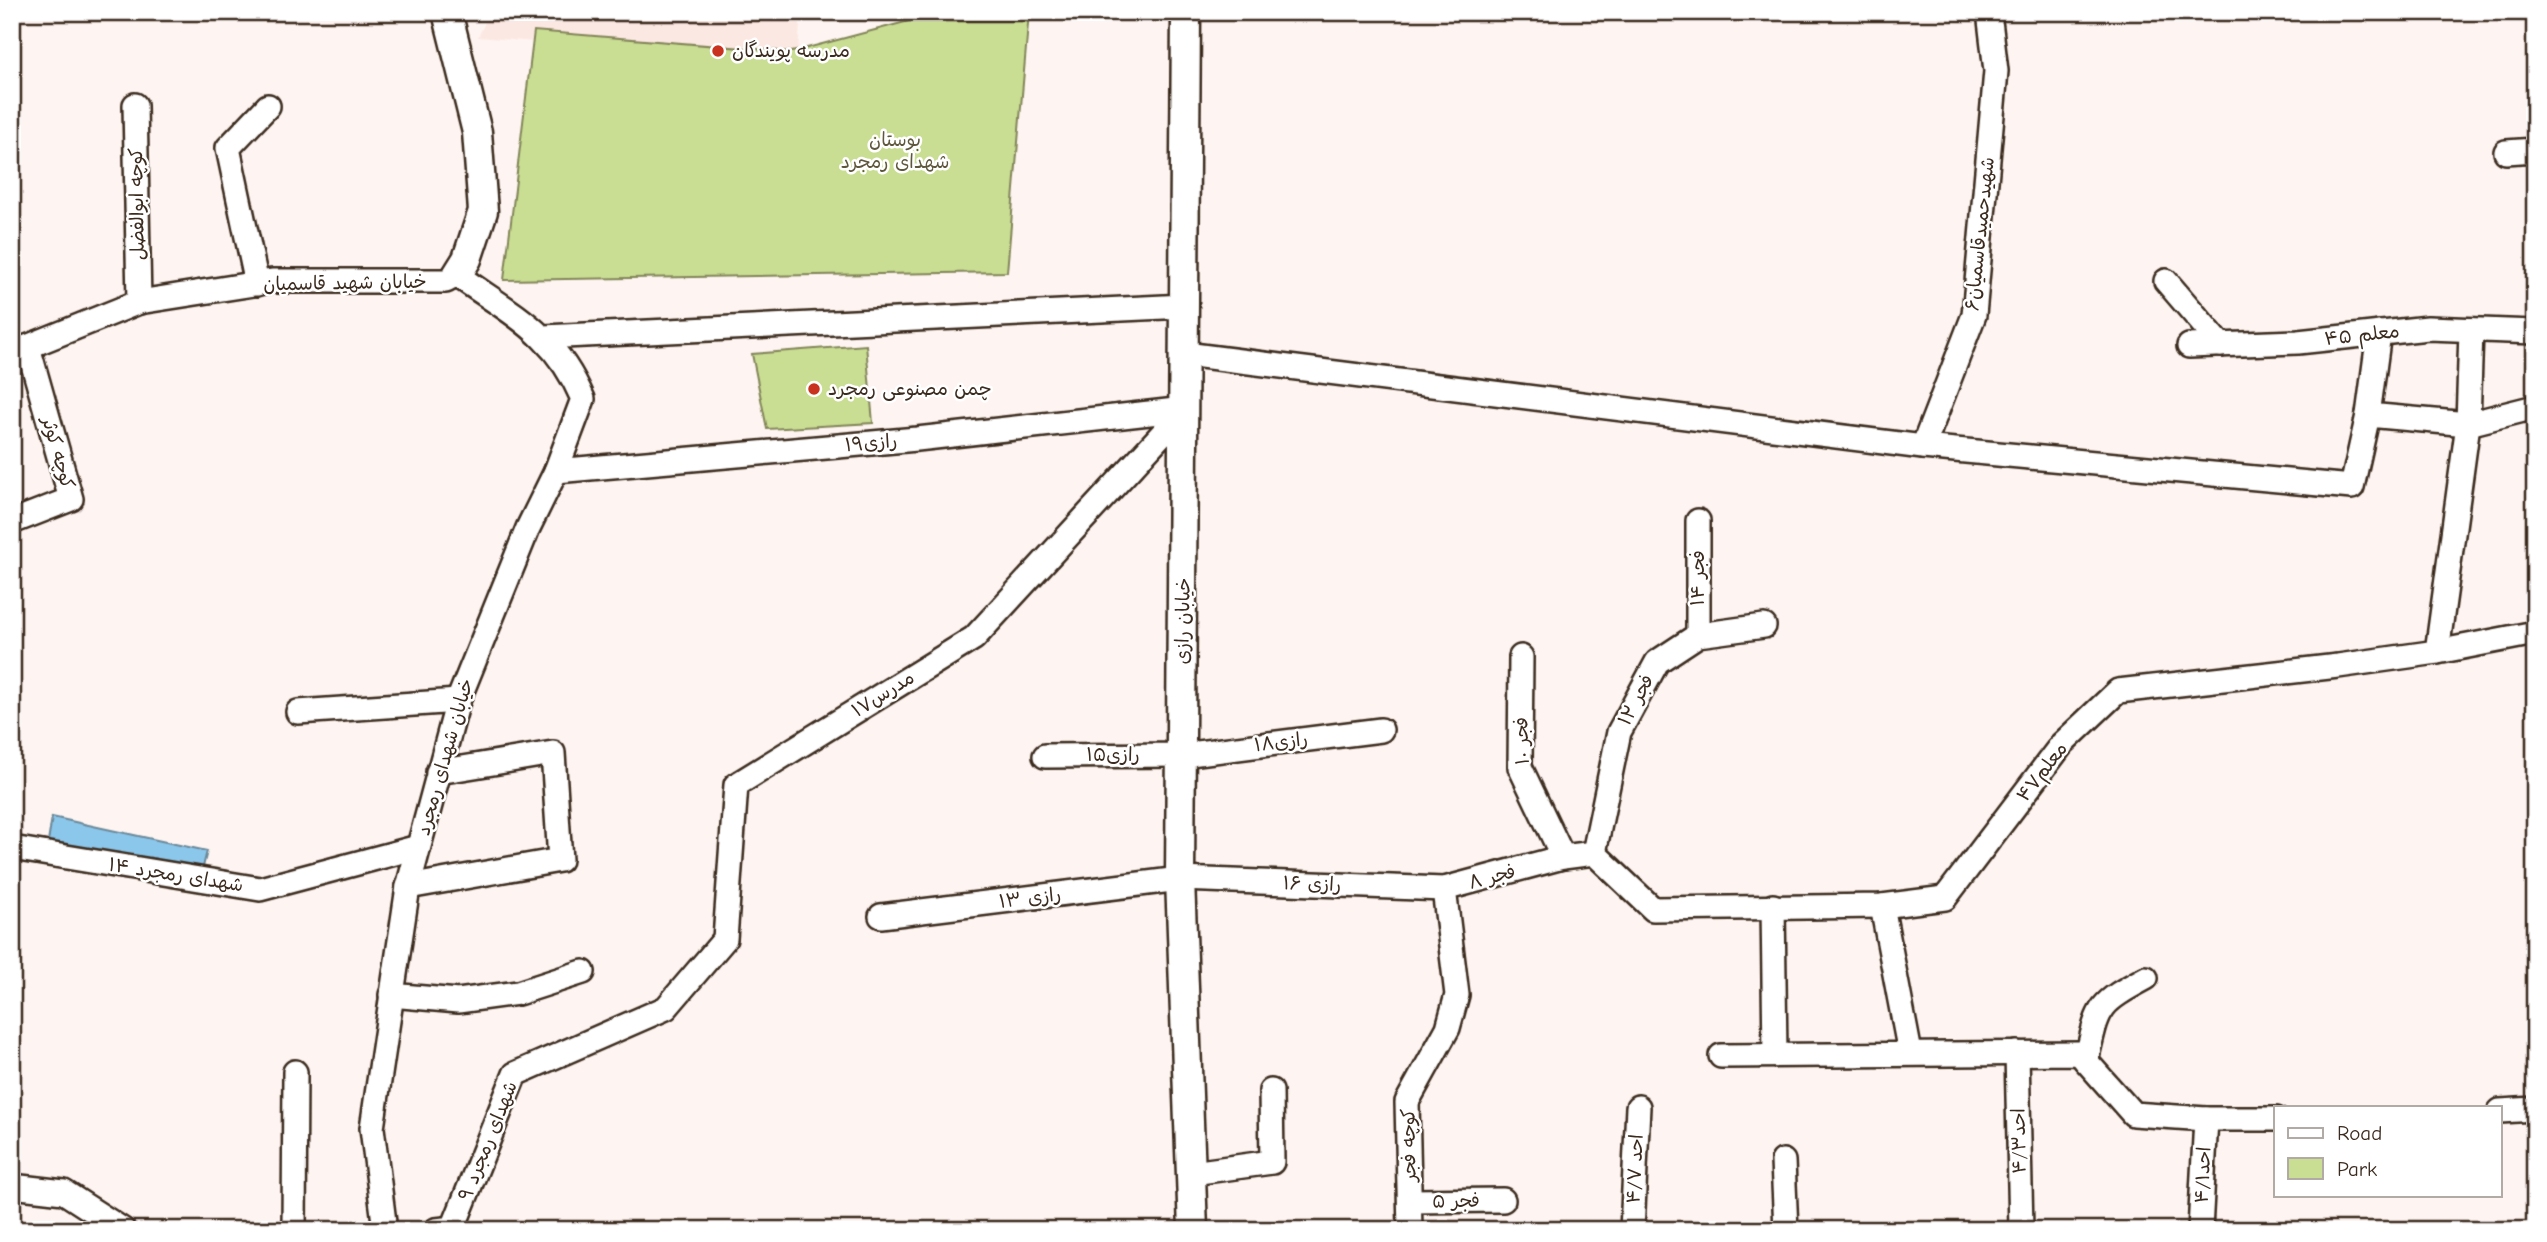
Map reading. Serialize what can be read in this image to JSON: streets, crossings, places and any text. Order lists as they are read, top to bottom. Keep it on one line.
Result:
{"streets":{"street":["کوچه ابوالفضل","شهیدحمیدقاسمیان۶","خیابان شهید قاسمیان","معلم ۴۵","رازی۱۹","کوچه کوثر","فجر ۱۴","خیابان رازی","مدرس۱۷","فجر ۱۲","فجر ۱۰","رازی۱۸","رازی۱۵","خیابان شهدای رمجرد","معلم۴۷","شهدای رمجرد ۱۴","فجر ۸","رازی ۱۶","رازی ۱۳","شهدای رمجرد ۹","احد۴/۳","کوچه فجر","احد ۴/۷","احد۴/۱","فجر ۵"]},"crossings":[["کوچه ابوالفضل","خیابان شهید قاسمیان"],["خیابان شهید قاسمیان","کوچه کوثر"],["خیابان شهید قاسمیان","خیابان شهدای رمجرد"],["رازی۱۹","خیابان رازی"],["رازی۱۹","مدرس۱۷"],["رازی۱۹","خیابان شهدای رمجرد"],["فجر ۱۴","فجر ۱۲"],["خیابان رازی","مدرس۱۷"],["خیابان رازی","رازی۱۸"],["خیابان رازی","رازی۱۵"],["خیابان رازی","رازی ۱۶"],["خیابان رازی","رازی ۱۳"],["مدرس۱۷","شهدای رمجرد ۹"],["فجر ۱۲","معلم۴۷"],["فجر ۱۲","فجر ۸"],["فجر ۱۰","فجر ۸"],["رازی۱۸","رازی۱۵"],["خیابان شهدای رمجرد","شهدای رمجرد ۱۴"],["معلم۴۷","فجر ۸"],["فجر ۸","رازی ۱۶"],["فجر ۸","کوچه فجر"],["رازی ۱۶","رازی ۱۳"],["کوچه فجر","فجر ۵"]],"parks":["بوستان شهدای رمجرد"],"places":["مدرسه پویندگان","چمن مصنوعی رمجرد"],"legend":["Road","Park"]}
